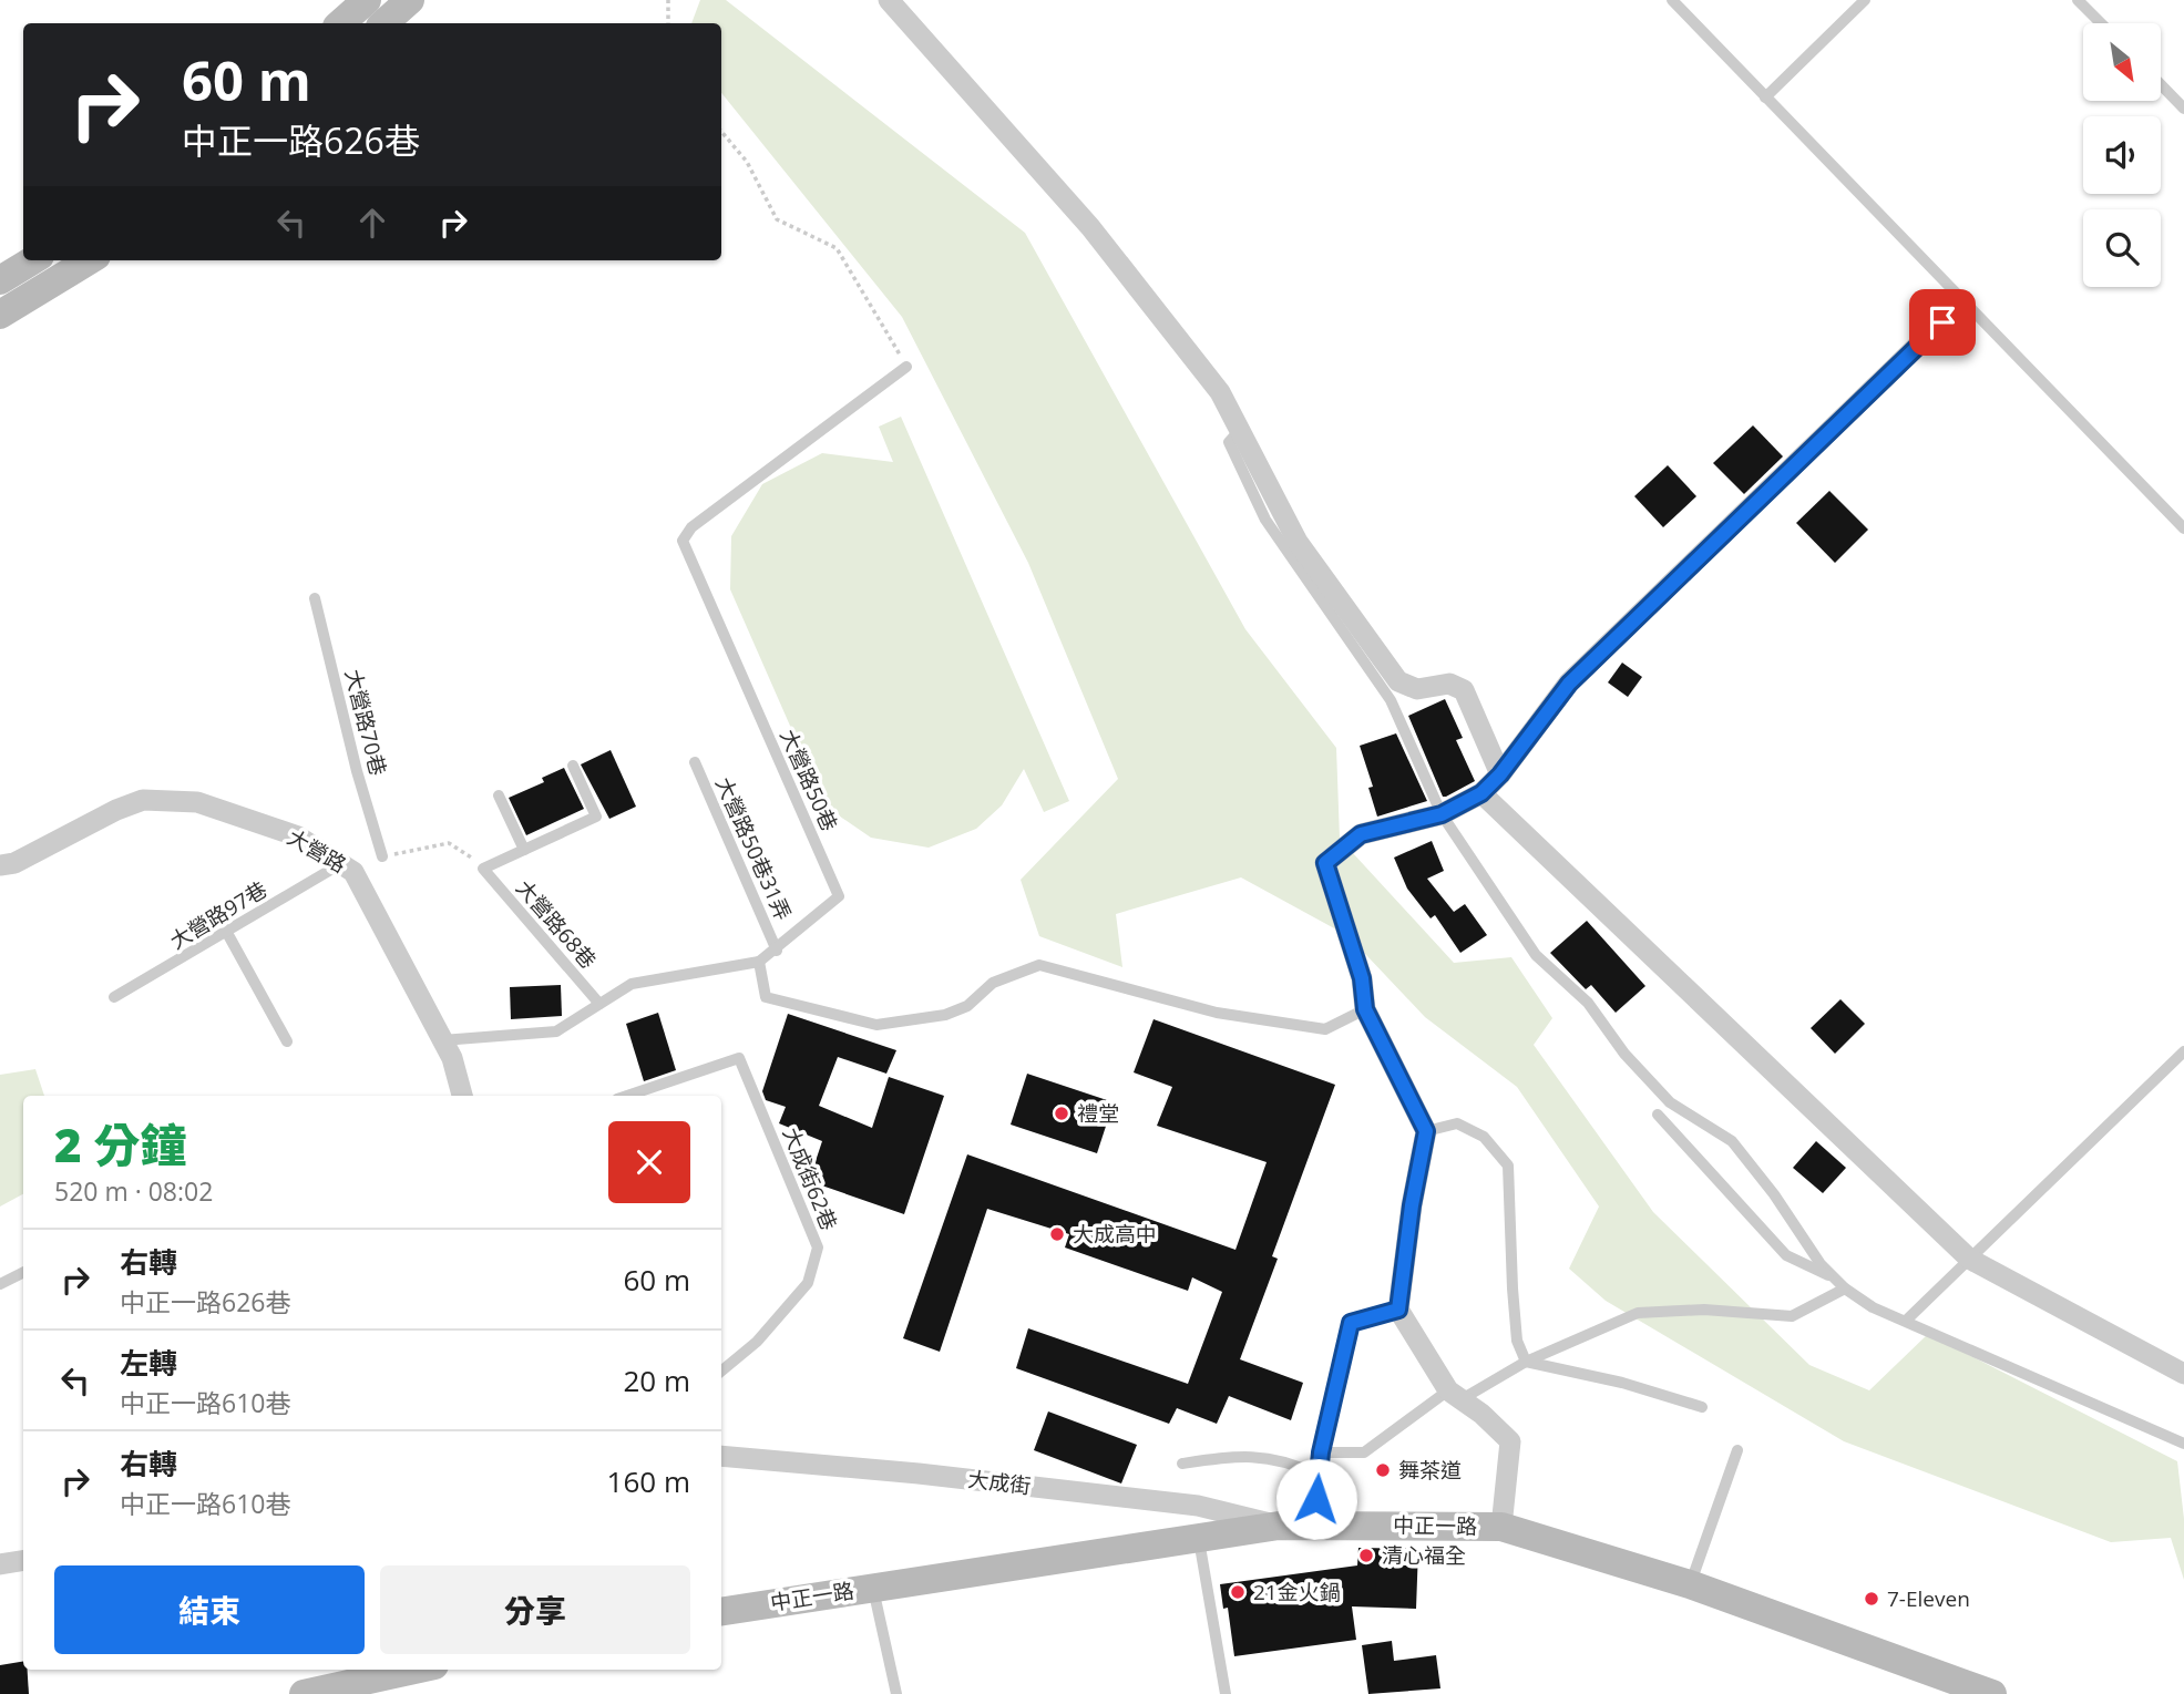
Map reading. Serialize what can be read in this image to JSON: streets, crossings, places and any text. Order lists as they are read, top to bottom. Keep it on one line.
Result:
{"streets":{"main road":["中正一路"],"street":["大營路","大成街"],"lane":["大營路70巷","大營路50巷","大營路50巷31弄","大營路97巷","大營路68巷","大成街62巷"]},"crossings":[["大營路50巷","大營路50巷31弄"],["大營路50巷","大營路"],["大營路50巷","大營路68巷"],["大營路","大營路97巷"],["大成街","中正一路"]],"places":["禮堂","大成高中","舞茶道","清心福全","21金火鍋","7-Eleven"],"north":"bottom right","page":{"turn":["60 m","中正一路626巷"],"heading":["2 分鐘","520 m · 08:02"],"list":[{"name":"右轉","note":"中正一路626巷","value":"60 m"},{"name":"左轉","note":"中正一路610巷","value":"20 m"},{"name":"右轉","note":"中正一路610巷","value":"160 m"}],"buttons":["結束","分享"]}}
